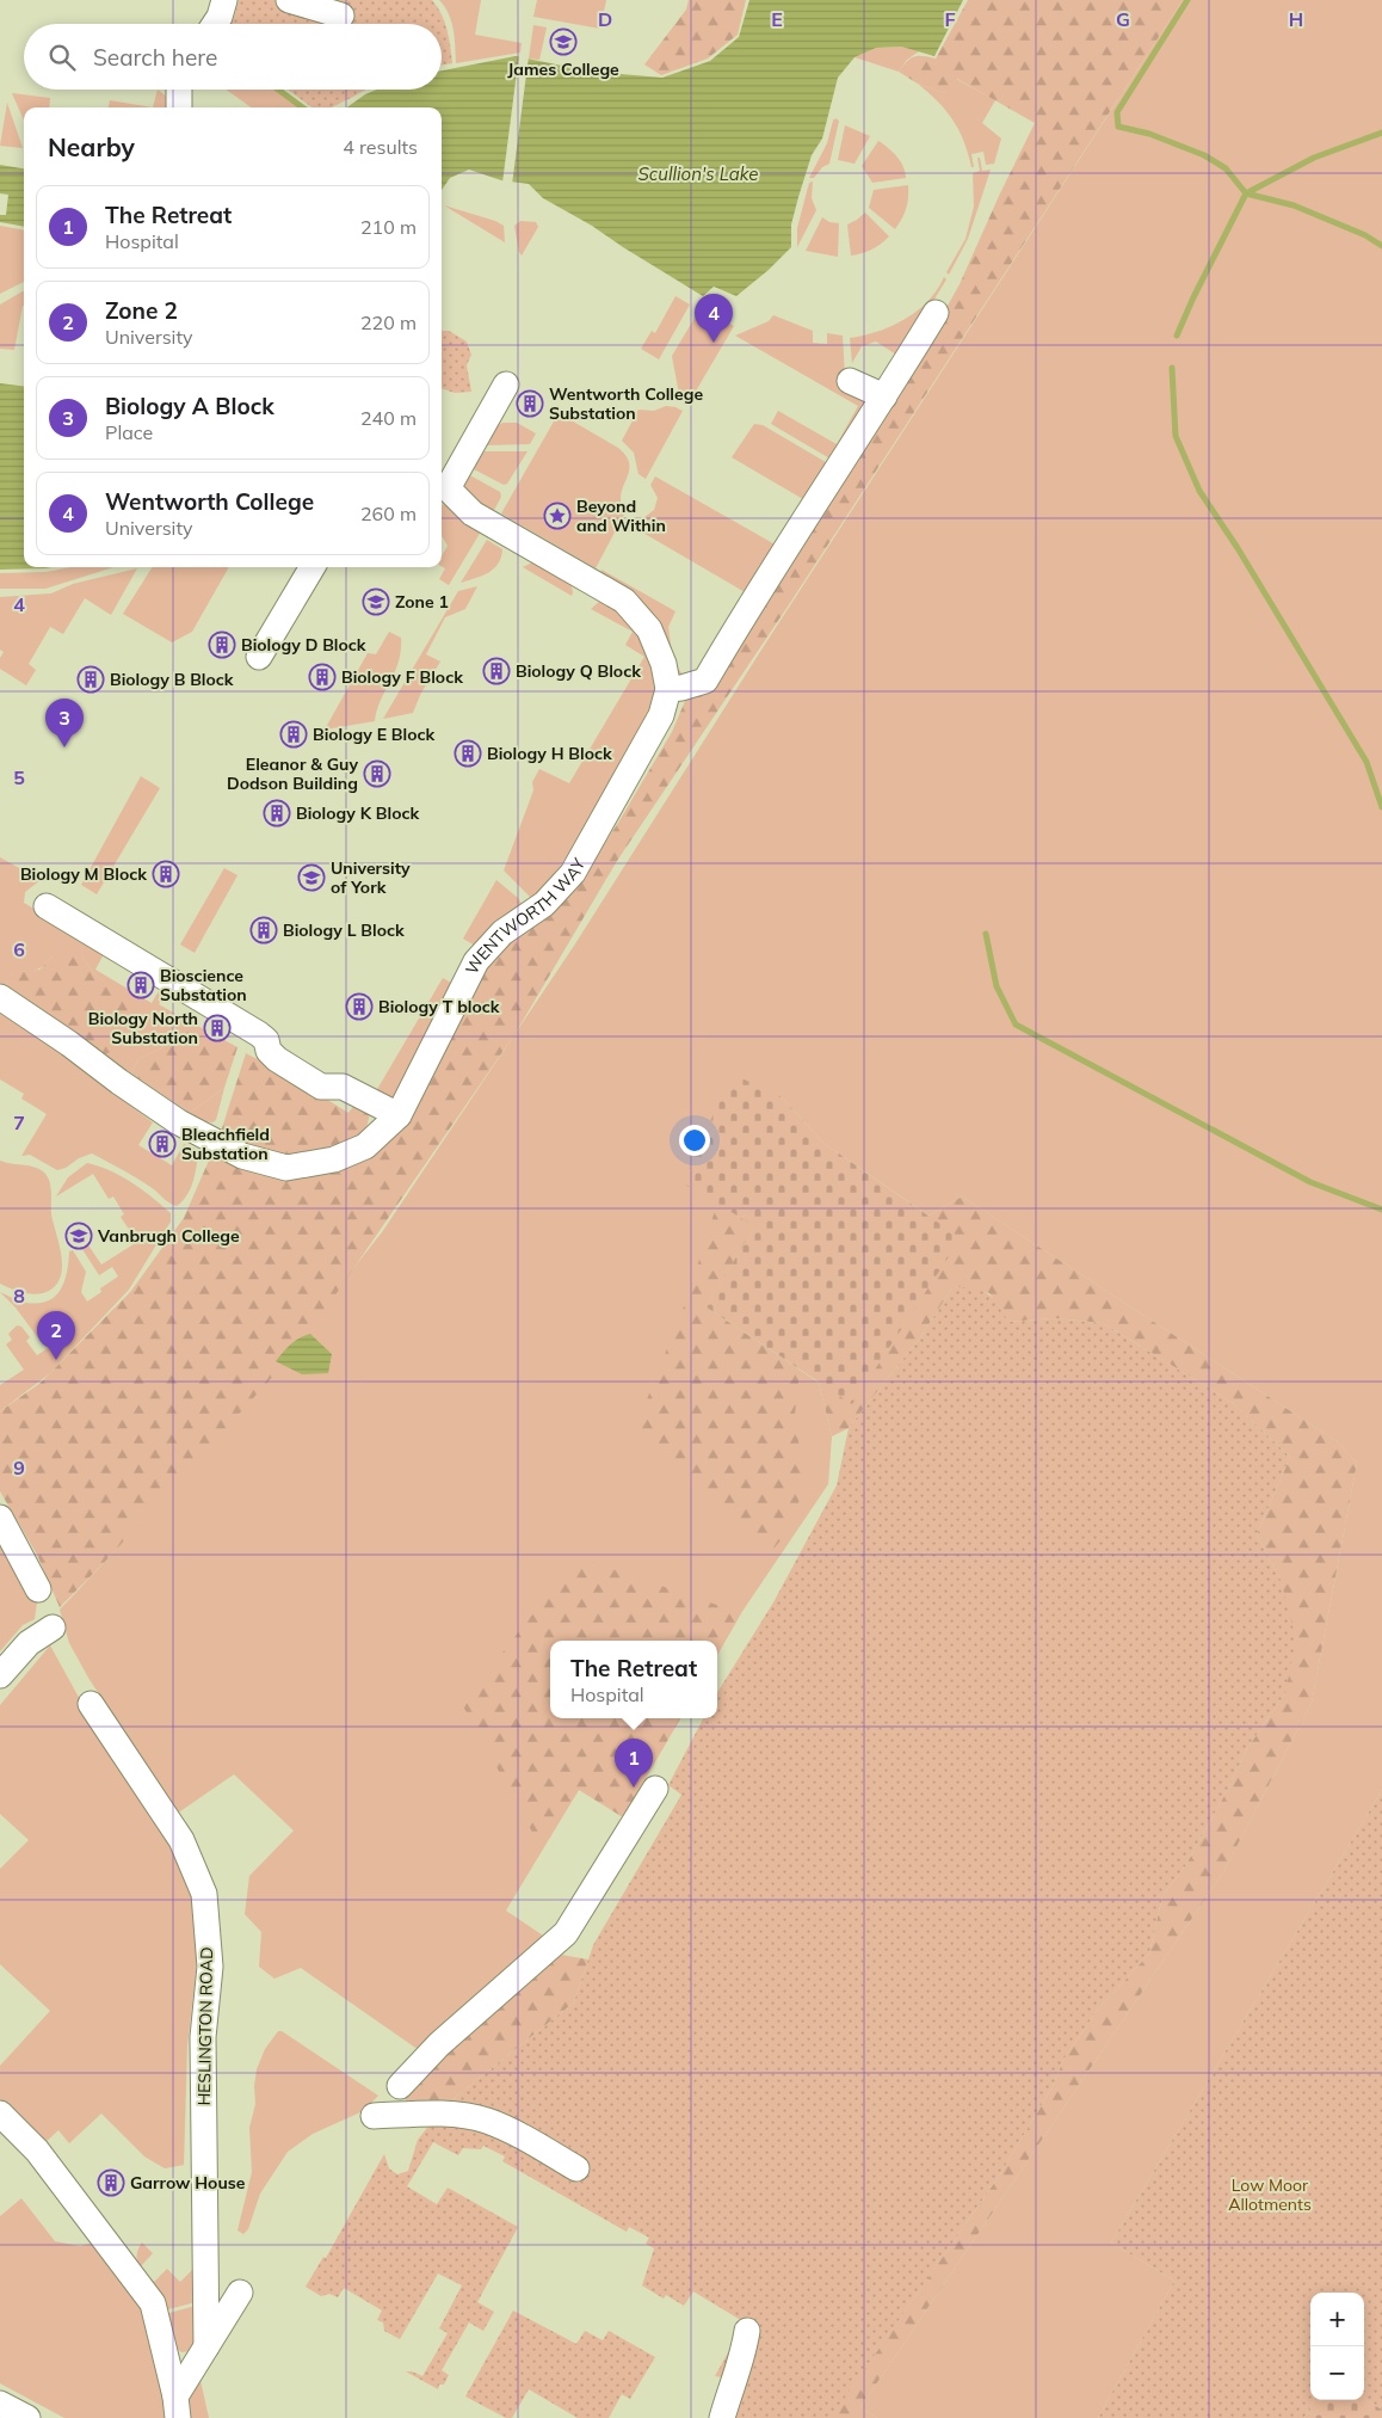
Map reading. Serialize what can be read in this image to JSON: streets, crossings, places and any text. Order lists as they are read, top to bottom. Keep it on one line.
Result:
{"streets":{"street":["WENTWORTH WAY","HESLINGTON ROAD"]},"water":["Scullion's Lake"],"parks":["Low Moor Allotments"],"places":{"school or university":["James College","Zone 1","University of York","Vanbrugh College"],"building":["Wentworth College Substation","Biology D Block","Biology Q Block","Biology F Block","Biology B Block","Biology E Block","Biology H Block","Eleanor & Guy Dodson Building","Biology K Block","Biology M Block","Biology L Block","Bioscience Substation","Biology T block","Biology North Substation","Bleachfield Substation","Garrow House"],"place":["Beyond and Within"]},"page":{"search":"Search here","heading":["Nearby","4 results"],"list":[{"mark":"1","name":"The Retreat","note":"Hospital","value":"210 m"},{"mark":"2","name":"Zone 2","note":"University","value":"220 m"},{"mark":"3","name":"Biology A Block","note":"Place","value":"240 m"},{"mark":"4","name":"Wentworth College","note":"University","value":"260 m"}],"pins":["4","3","2","1"],"popup":["The Retreat","Hospital"],"map_buttons":["+","−"]},"grid":{"columns":["D","E","F","G","H"],"rows":["4","5","6","7","8","9"]}}
